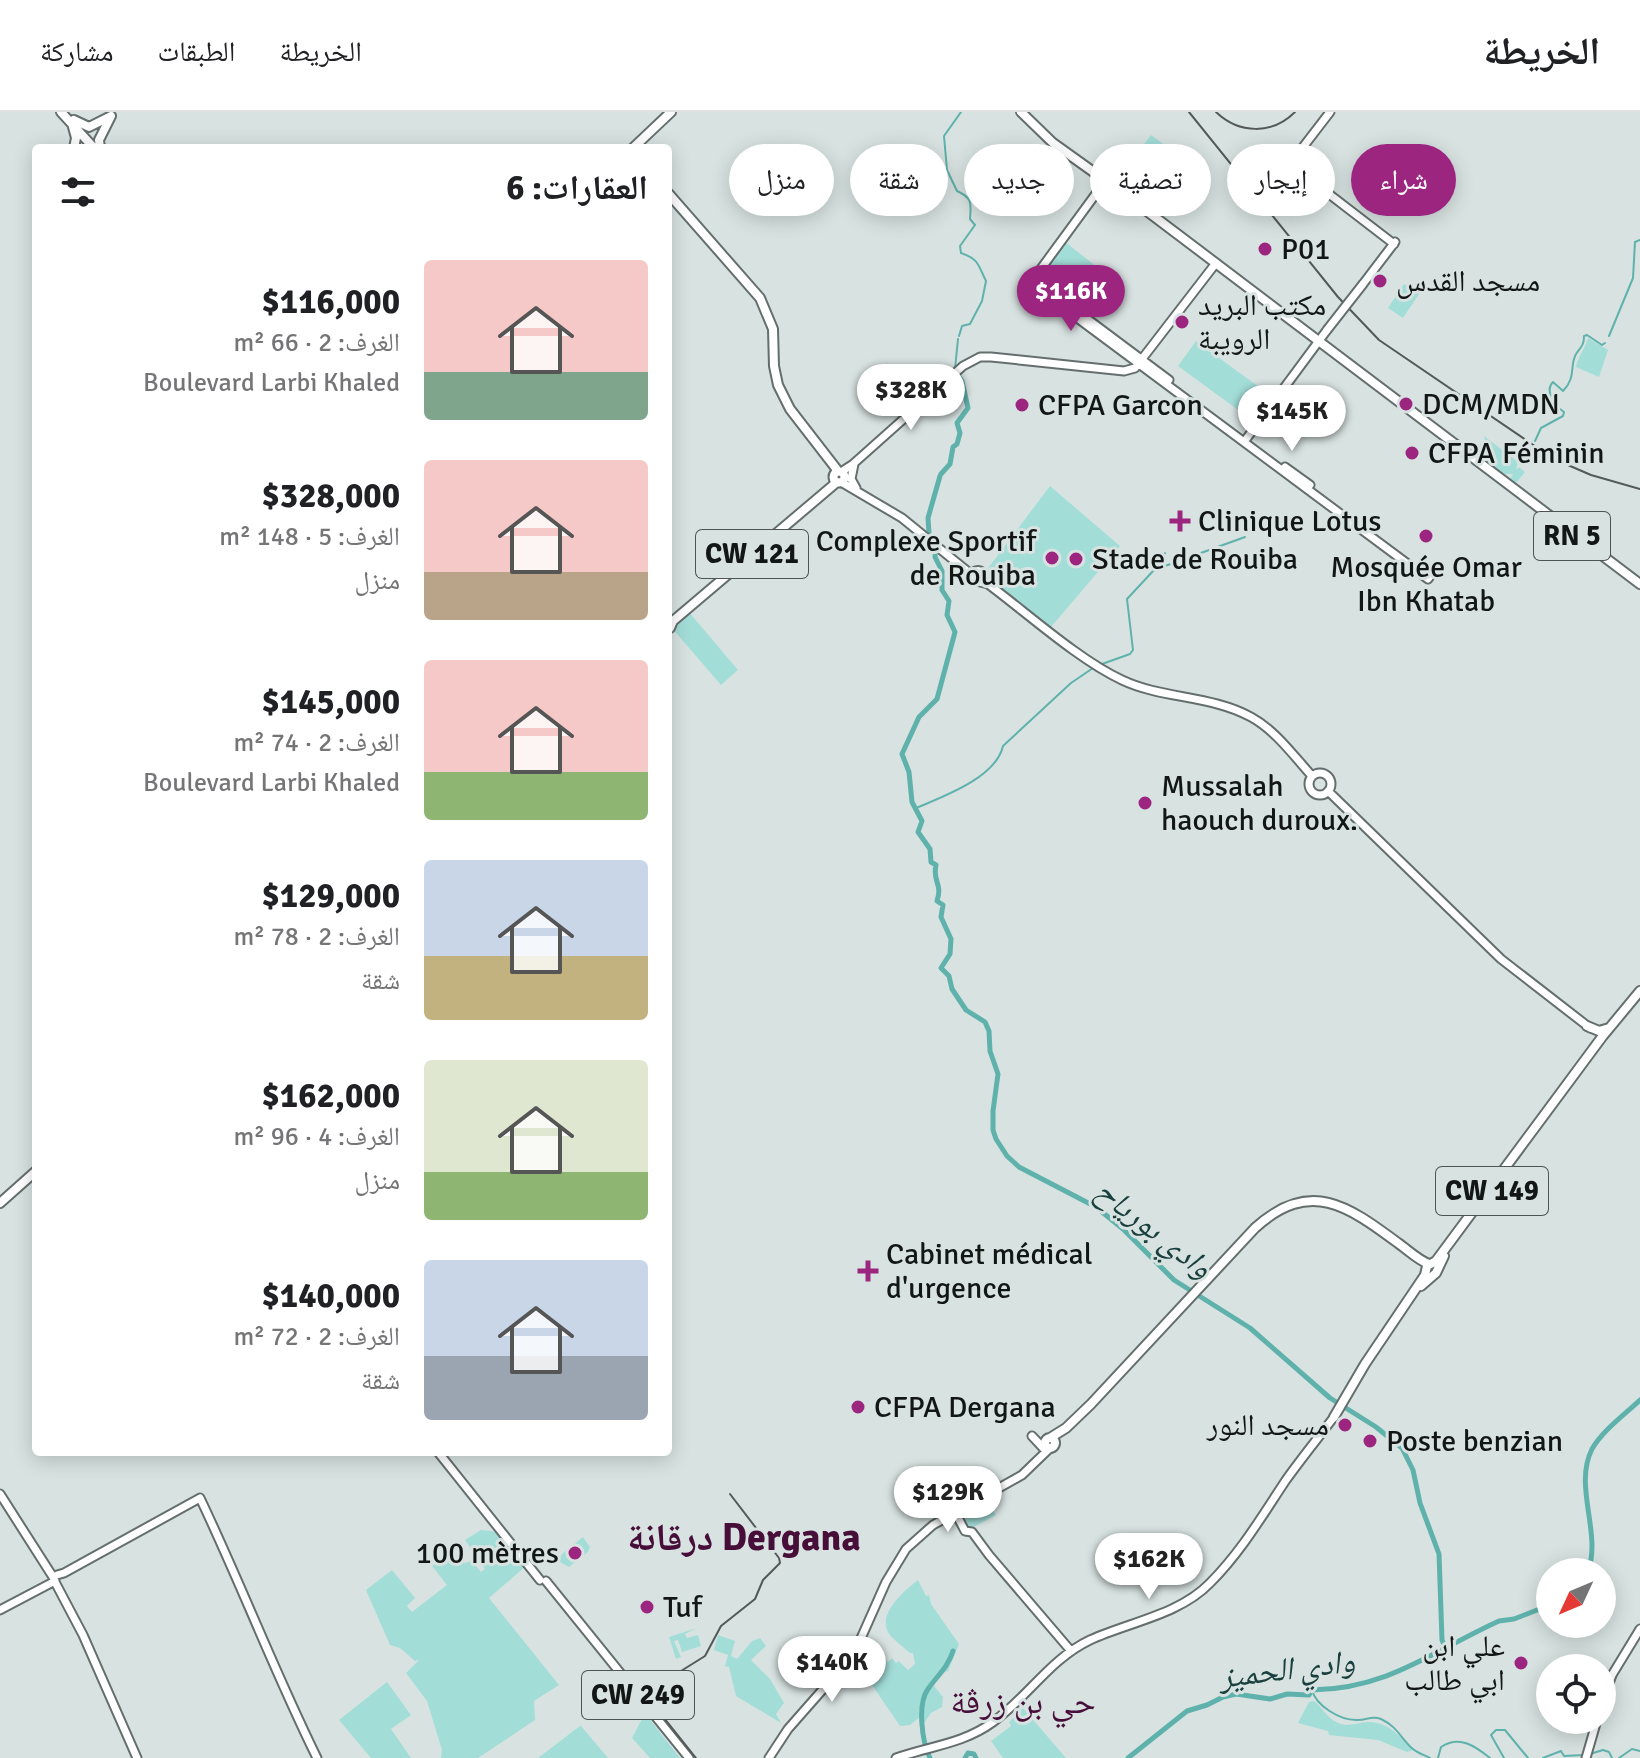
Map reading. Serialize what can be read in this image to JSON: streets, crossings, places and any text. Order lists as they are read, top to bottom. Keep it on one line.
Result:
{"streets":{"highway":["RN 5","CW 149"]},"districts":["درقانة Dergana","حي بن زرڤة"],"water":["وادي بورياح","وادي الحميز"],"places":{"other":["P01","مسجد القدس","مكتب البريد الرويبة","DCM/MDN","CFPA Garcon","CFPA Féminin","Mosquée Omar Ibn Khatab","Complexe Sportif de Rouiba","Stade de Rouiba","Mussalah haouch duroux.","CFPA Dergana","مسجد النور","Poste benzian","100 mètres","Tuf","علي ابن ابي طالب"],"health":["Clinique Lotus","Cabinet médical d'urgence"]},"north":"bottom left","page":{"header":"الخريطة","nav":["الخريطة","الطبقات","مشاركة"],"chip":["شراء","إيجار","تصفية","جديد","شقة","منزل"],"heading":"العقارات: 6","list":[{"name":"$116,000","note":"الغرف: 2 · 66 m² · Boulevard Larbi Khaled"},{"name":"$328,000","note":"الغرف: 5 · 148 m² · منزل"},{"name":"$145,000","note":"الغرف: 2 · 74 m² · Boulevard Larbi Khaled"},{"name":"$129,000","note":"الغرف: 2 · 78 m² · شقة"},{"name":"$162,000","note":"الغرف: 4 · 96 m² · منزل"},{"name":"$140,000","note":"الغرف: 2 · 72 m² · شقة"}],"price":["$116K","$328K","$145K","$129K","$162K","$140K"]}}
